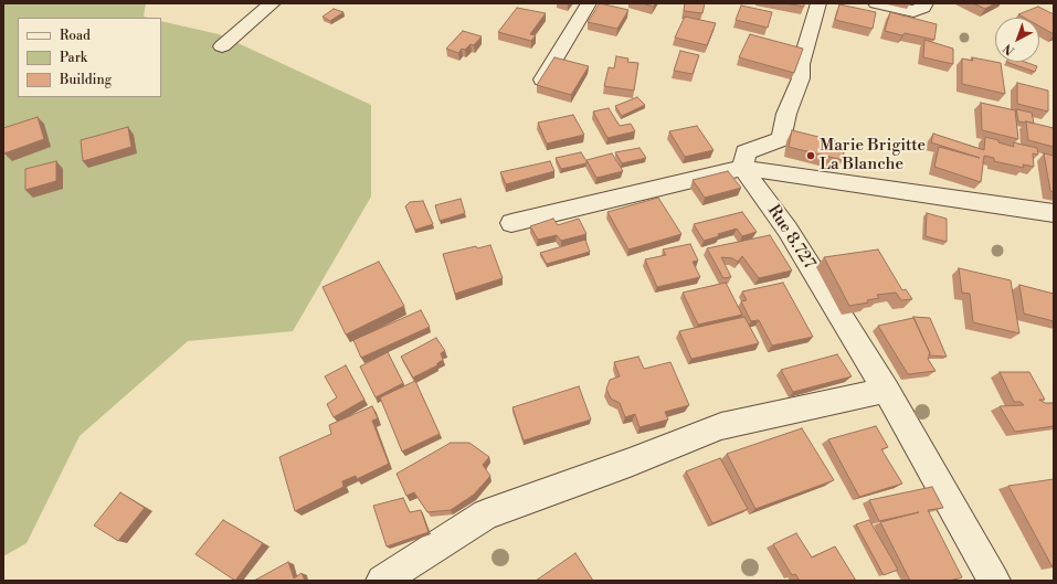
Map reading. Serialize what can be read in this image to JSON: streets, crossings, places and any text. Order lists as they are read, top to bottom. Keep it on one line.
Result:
{"streets":{"street":["Rue 8.727"]},"places":["Marie Brigitte La Blanche"],"legend":["Road","Park","Building"],"north":"bottom left"}
